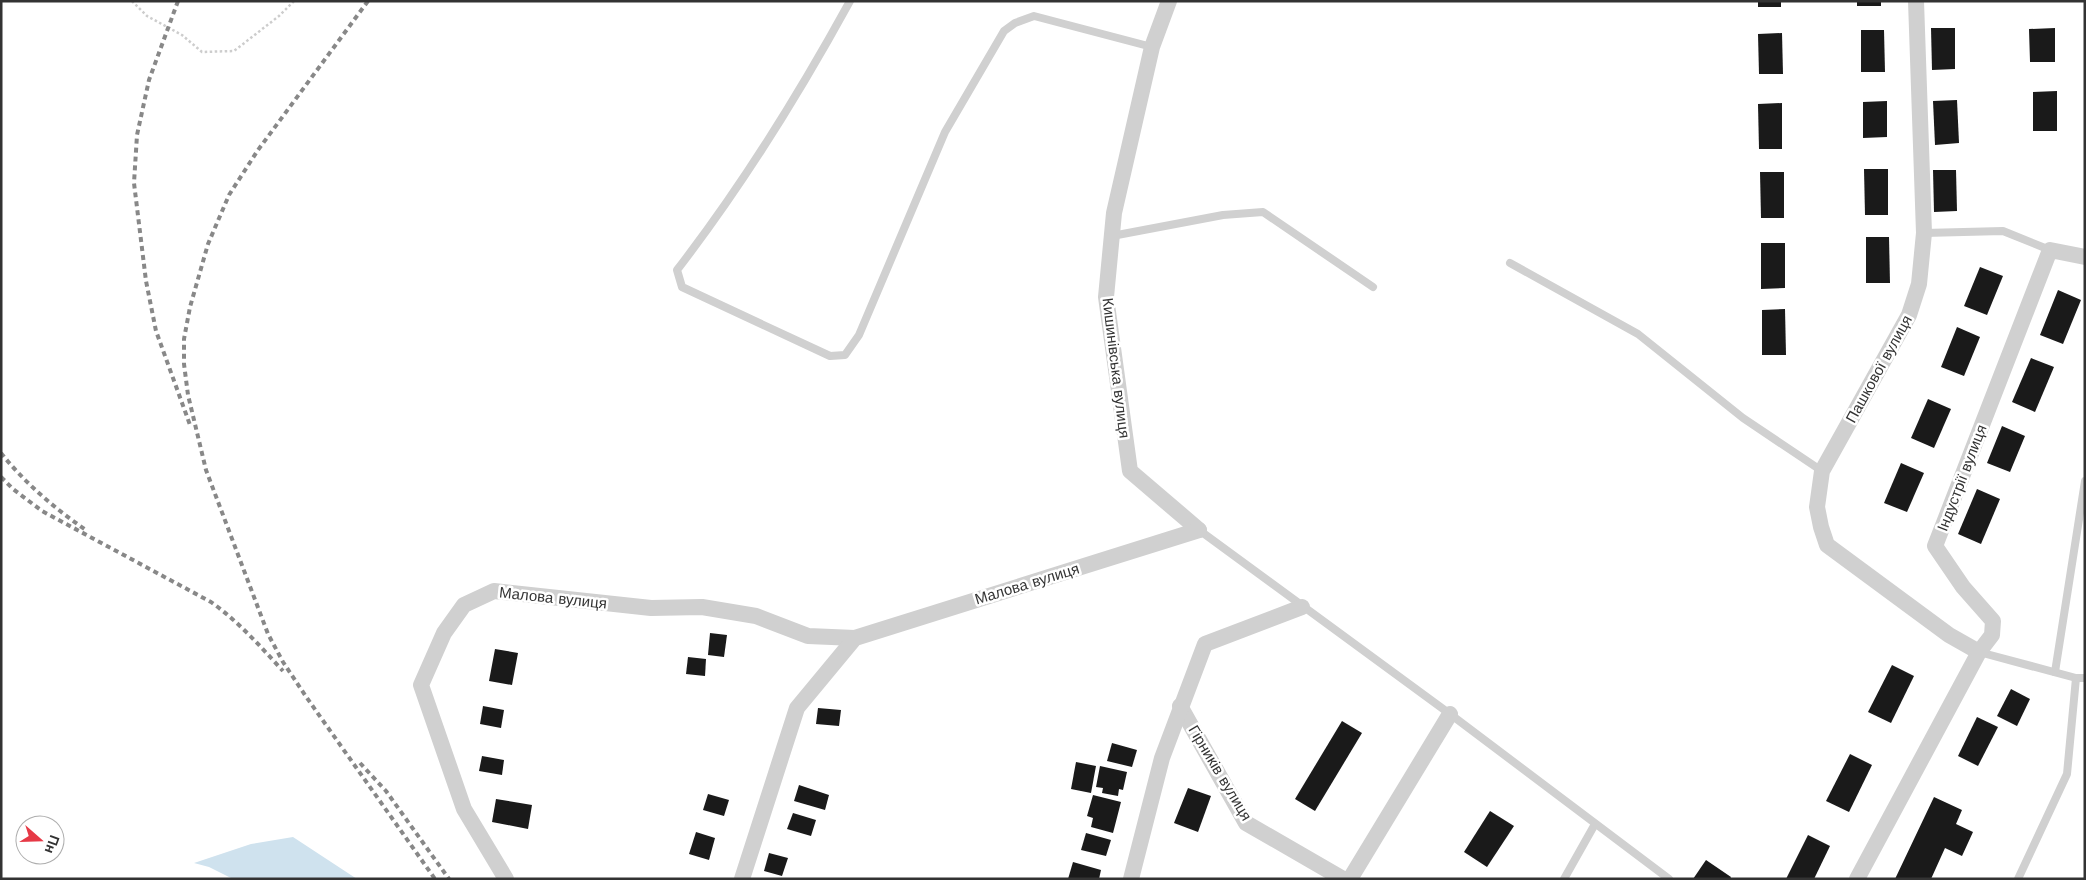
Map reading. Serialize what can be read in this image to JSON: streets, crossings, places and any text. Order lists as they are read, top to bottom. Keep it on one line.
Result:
{"streets":{"street":["Кишинівська вулиця","Пашкової вулиця","Індустрії вулиця","Малова вулиця","Гірників вулиця"]},"crossings":[["Кишинівська вулиця","Малова вулиця"],["Пашкової вулиця","Індустрії вулиця"]],"north":"right"}
